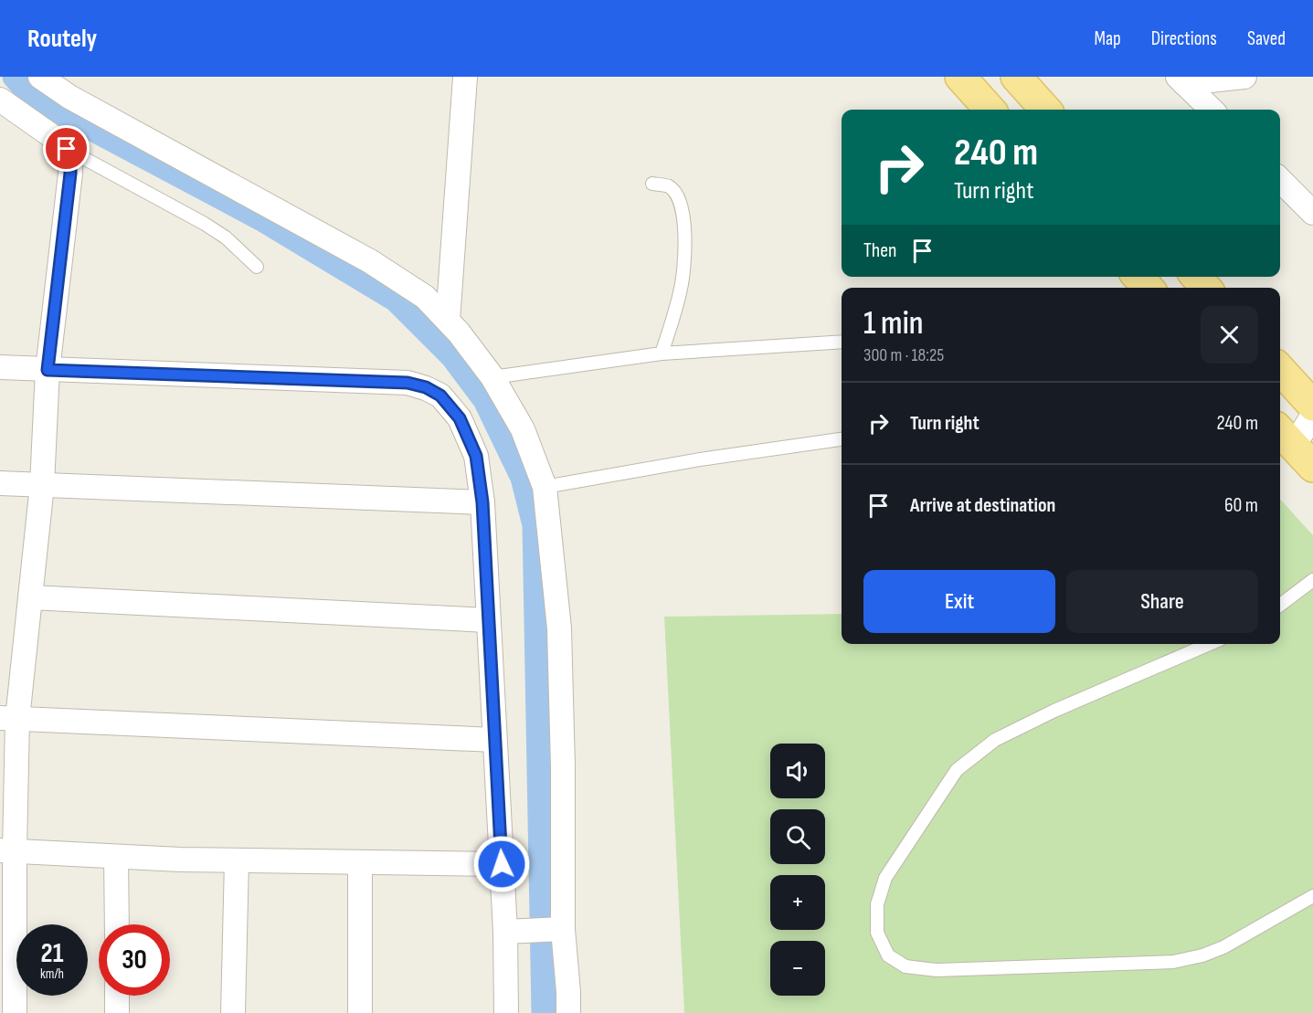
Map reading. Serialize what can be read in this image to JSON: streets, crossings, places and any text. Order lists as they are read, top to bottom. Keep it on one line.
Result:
{"page":{"header":"Routely","nav":["Map","Directions","Saved"],"turn":["240 m","Turn right"],"then":"Then","heading":["1 min","300 m · 18:25"],"list":[{"name":"Turn right","value":"240 m"},{"name":"Arrive at destination","value":"60 m"}],"buttons":["Exit","Share"],"map_buttons":["+","−"],"speed":"21 km/h","limit":"30"}}
